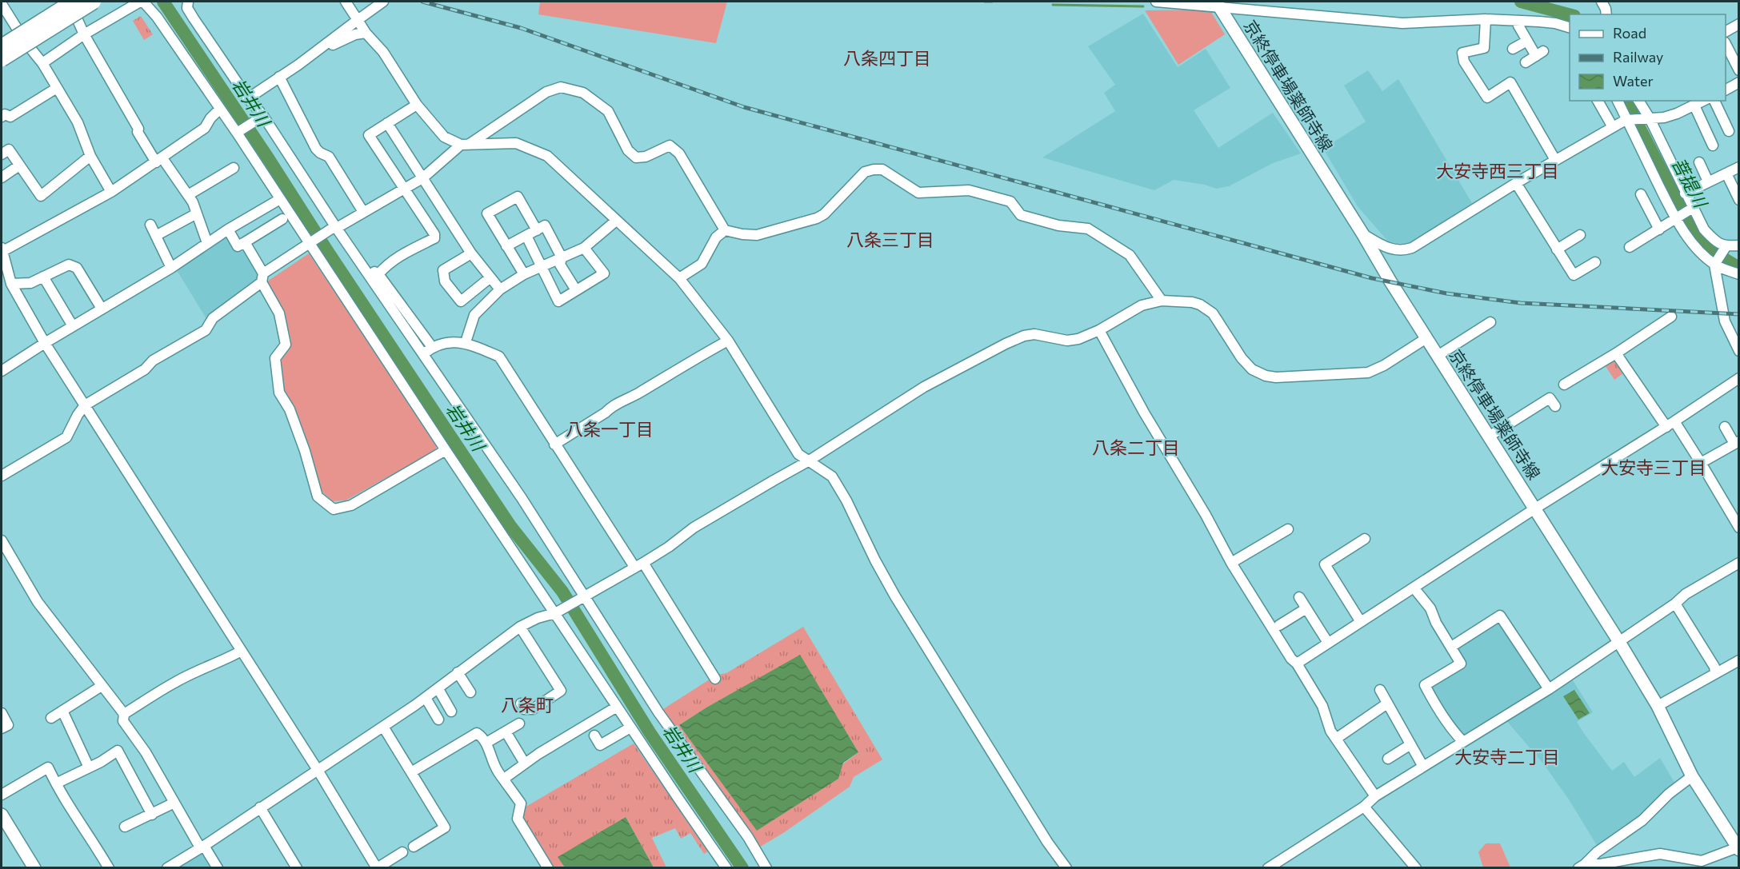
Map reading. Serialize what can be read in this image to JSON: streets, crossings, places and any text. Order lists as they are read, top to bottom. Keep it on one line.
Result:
{"streets":{"main road":["京終停車場薬師寺線"]},"districts":["八条四丁目","大安寺西三丁目","八条三丁目","八条一丁目","八条二丁目","大安寺三丁目","八条町","大安寺二丁目"],"water":["岩井川","菩提川"],"legend":["Road","Railway","Water"]}
